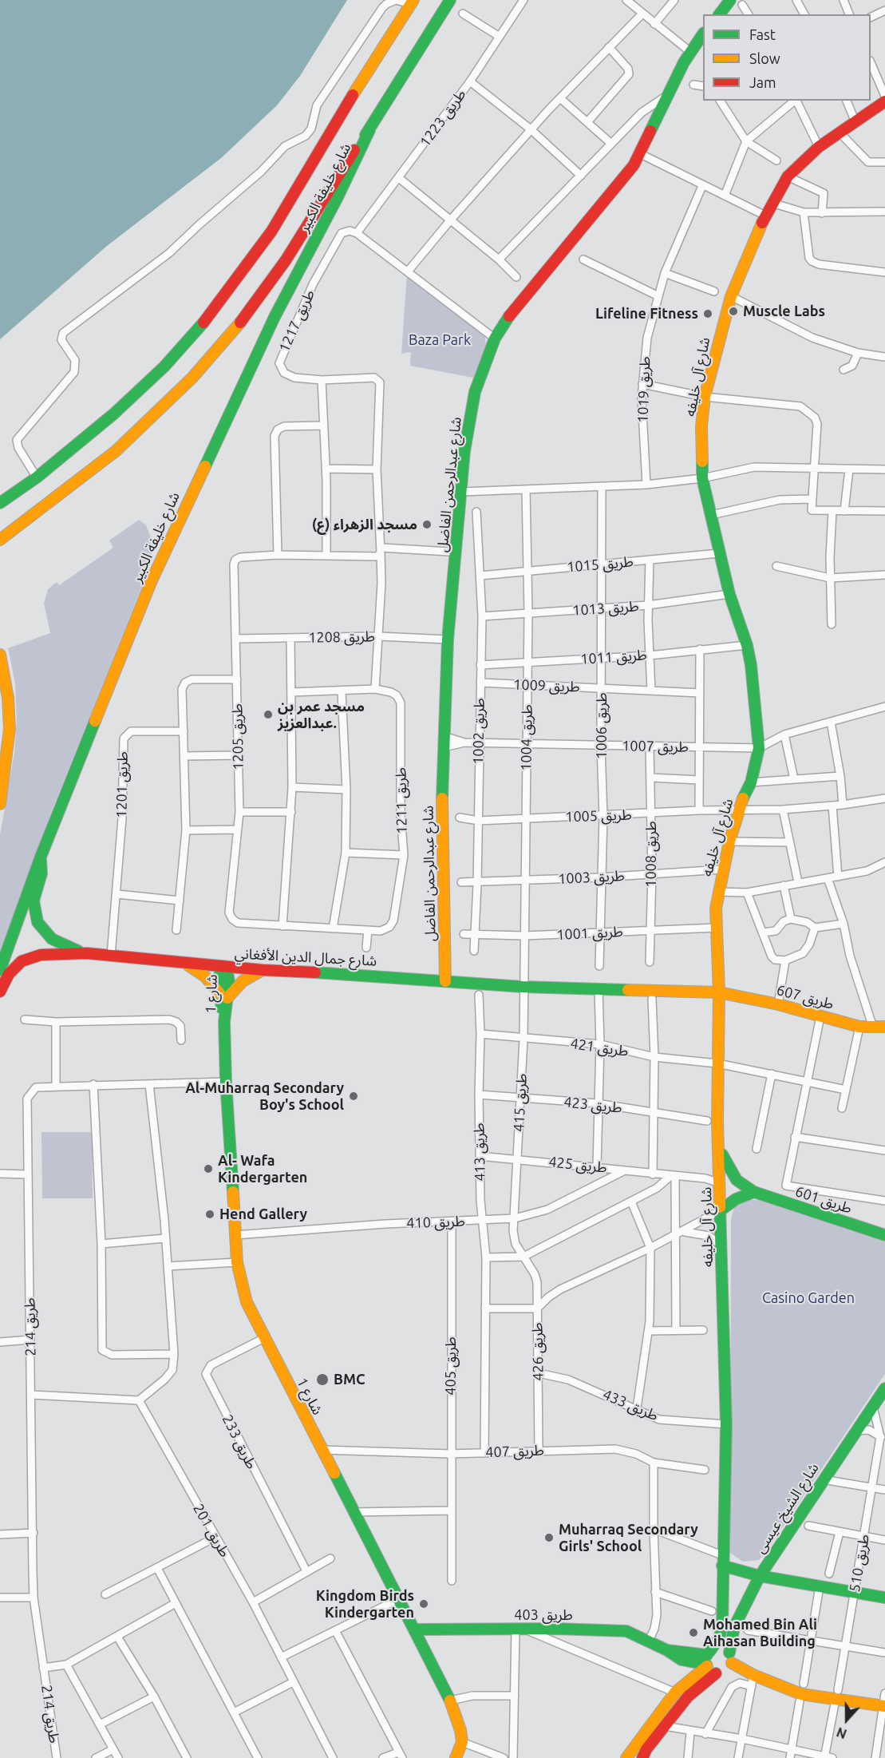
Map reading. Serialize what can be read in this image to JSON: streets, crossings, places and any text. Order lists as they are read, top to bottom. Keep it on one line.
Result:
{"streets":{"street":["طريق 1223","شارع خليفة الكبير","طريق 1217","شارع آل خليفه","طريق 1019","شارع عبدالرحمن الفاضل","طريق 1015","طريق 1013","طريق 1208","طريق 1011","طريق 1009","طريق 1006","طريق 1002","طريق 1205","طريق 1004","طريق 1007","طريق 1201","طريق 1211","طريق 1005","طريق 1008","طريق 1003","طريق 1001","شارع جمال الدين الأفغاني","شارع 1","طريق 607","طريق 421","طريق 415","طريق 423","طريق 413","طريق 425","طريق 601","طريق 410","طريق 214","طريق 426","طريق 405","طريق 433","طريق 233","طريق 407","شارع الشيخ عيسى","طريق 201","طريق 510","طريق 403"]},"crossings":[["طريق 1223","طريق 1217"],["شارع خليفة الكبير","شارع جمال الدين الأفغاني"],["طريق 1217","طريق 1208"],["طريق 1217","طريق 1205"],["شارع آل خليفه","طريق 1015"],["شارع آل خليفه","طريق 1013"],["شارع آل خليفه","طريق 1011"],["شارع آل خليفه","طريق 1007"],["شارع آل خليفه","طريق 1005"],["شارع آل خليفه","طريق 1003"],["شارع آل خليفه","طريق 1001"],["شارع آل خليفه","شارع جمال الدين الأفغاني"],["شارع آل خليفه","طريق 607"],["شارع آل خليفه","طريق 421"],["شارع آل خليفه","طريق 425"],["شارع آل خليفه","طريق 601"],["شارع آل خليفه","طريق 433"],["شارع آل خليفه","طريق 403"],["شارع عبدالرحمن الفاضل","طريق 1208"],["شارع عبدالرحمن الفاضل","طريق 1007"],["شارع عبدالرحمن الفاضل","شارع جمال الدين الأفغاني"],["طريق 1015","طريق 1006"],["طريق 1015","طريق 1002"],["طريق 1015","طريق 1004"],["طريق 1013","طريق 1006"],["طريق 1013","طريق 1002"],["طريق 1013","طريق 1004"],["طريق 1208","طريق 1205"],["طريق 1011","طريق 1006"],["طريق 1011","طريق 1002"],["طريق 1011","طريق 1004"],["طريق 1009","طريق 1006"],["طريق 1009","طريق 1002"],["طريق 1009","طريق 1004"],["طريق 1006","طريق 1007"],["طريق 1006","طريق 1005"],["طريق 1006","طريق 1003"],["طريق 1006","طريق 1001"],["طريق 1002","طريق 1007"],["طريق 1002","طريق 1005"],["طريق 1002","طريق 1003"],["طريق 1002","طريق 1001"],["طريق 1205","طريق 1211"],["طريق 1004","طريق 1007"],["طريق 1004","طريق 1005"],["طريق 1004","طريق 1003"],["طريق 1004","طريق 1001"],["طريق 1004","شارع جمال الدين الأفغاني"],["طريق 1004","طريق 415"],["طريق 1007","طريق 1008"],["طريق 1201","شارع جمال الدين الأفغاني"],["طريق 1005","طريق 1008"],["طريق 1008","طريق 1003"],["طريق 1008","طريق 1001"],["شارع جمال الدين الأفغاني","شارع 1"],["شارع جمال الدين الأفغاني","طريق 607"],["شارع جمال الدين الأفغاني","طريق 415"],["شارع 1","طريق 410"],["شارع 1","طريق 214"],["شارع 1","طريق 233"],["شارع 1","طريق 407"],["شارع 1","طريق 403"],["طريق 421","طريق 415"],["طريق 421","طريق 413"],["طريق 415","طريق 423"],["طريق 415","طريق 425"],["طريق 415","طريق 410"],["طريق 415","طريق 426"],["طريق 423","طريق 413"],["طريق 413","طريق 425"],["طريق 413","طريق 410"],["طريق 413","طريق 407"],["طريق 425","طريق 410"],["طريق 410","طريق 426"],["طريق 410","طريق 405"],["طريق 426","طريق 433"],["طريق 426","طريق 407"],["طريق 405","طريق 407"],["شارع الشيخ عيسى","طريق 403"]],"parks":["Baza Park","Casino Garden"],"places":["Muscle Labs","Lifeline Fitness","مسجد الزهراء (ع)","مسجد عمر بن عبدالعزيز.","Al-Muharraq Secondary Boy's School","Al- Wafa Kindergarten","Hend Gallery","BMC","Muharraq Secondary Girls' School","Kingdom Birds Kindergarten","Mohamed Bin Ali Aihasan Building"],"legend":["Fast","Slow","Jam"],"north":"bottom"}
